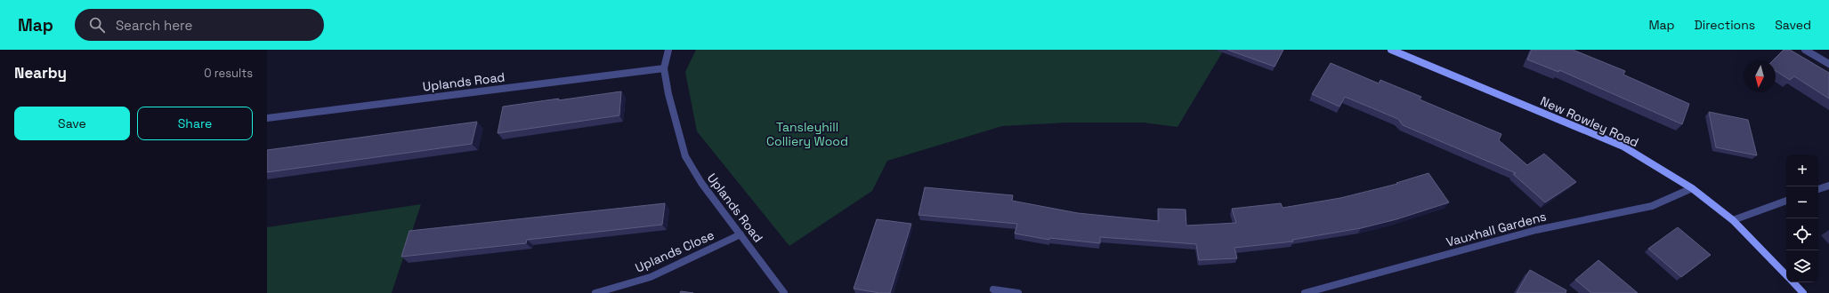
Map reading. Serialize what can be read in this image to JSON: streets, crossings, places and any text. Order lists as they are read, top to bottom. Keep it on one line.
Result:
{"streets":{"main road":["New Rowley Road"],"street":["Uplands Road","Vauxhall Gardens","Uplands Close"]},"crossings":[["Uplands Road","Uplands Close"],["New Rowley Road","Vauxhall Gardens"]],"parks":["Tansleyhill Colliery Wood"],"north":"bottom","page":{"header":"Map","search":"Search here","nav":["Map","Directions","Saved"],"heading":["Nearby","0 results"],"buttons":["Save","Share"],"map_buttons":["+","−"]}}
